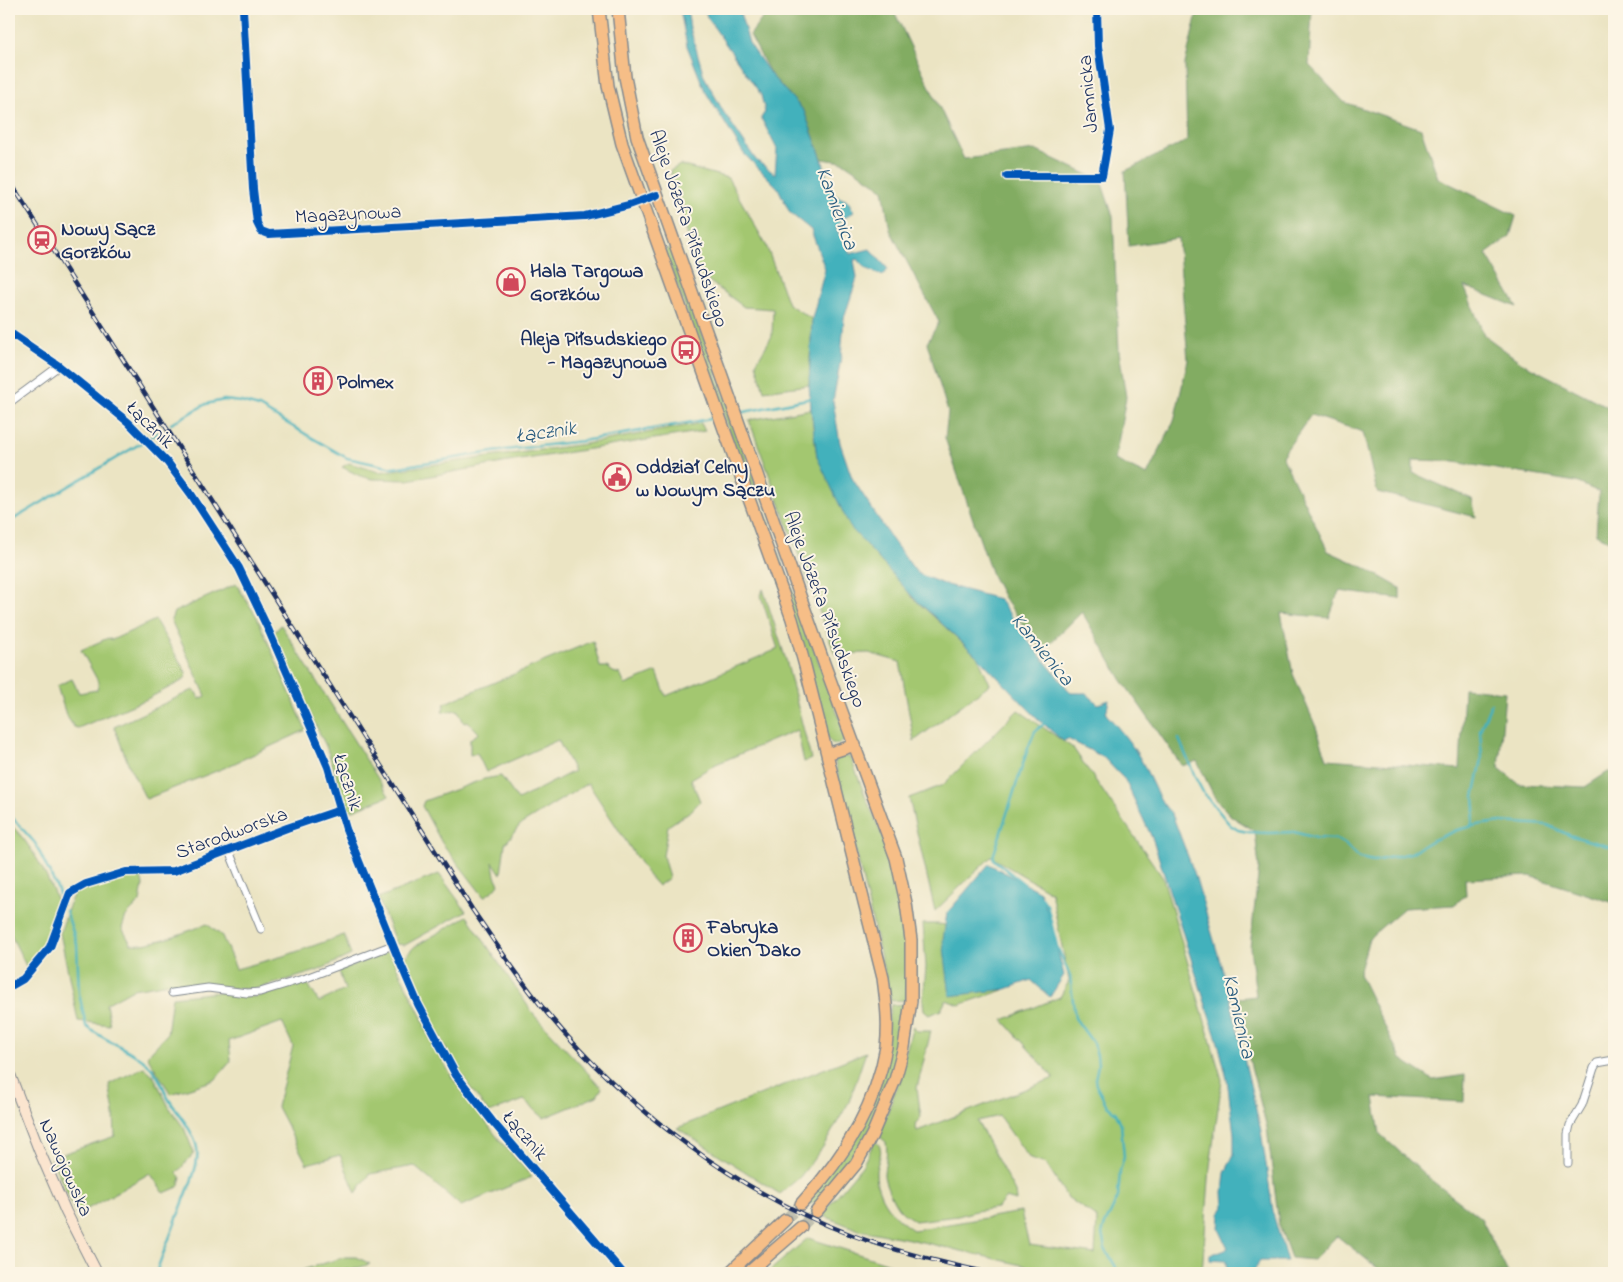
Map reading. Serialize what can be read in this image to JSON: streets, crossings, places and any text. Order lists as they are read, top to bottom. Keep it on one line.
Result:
{"streets":{"main road":["Aleje Józefa Piłsudskiego"],"street":["Jamnicka","Magazynowa","Łącznik","Starodworska","Nawojowska"]},"crossings":[["Magazynowa","Aleje Józefa Piłsudskiego"],["Łącznik","Starodworska"]],"water":["Kamienica","Łącznik"],"places":{"station":["Nowy Sącz Gorzków"],"shop":["Hala Targowa Gorzków"],"bus stop":["Aleja Piłsudskiego - Magazynowa"],"building":["Polmex","Fabryka Okien Dako"],"public building":["Oddział Celny w Nowym Sączu"]}}
